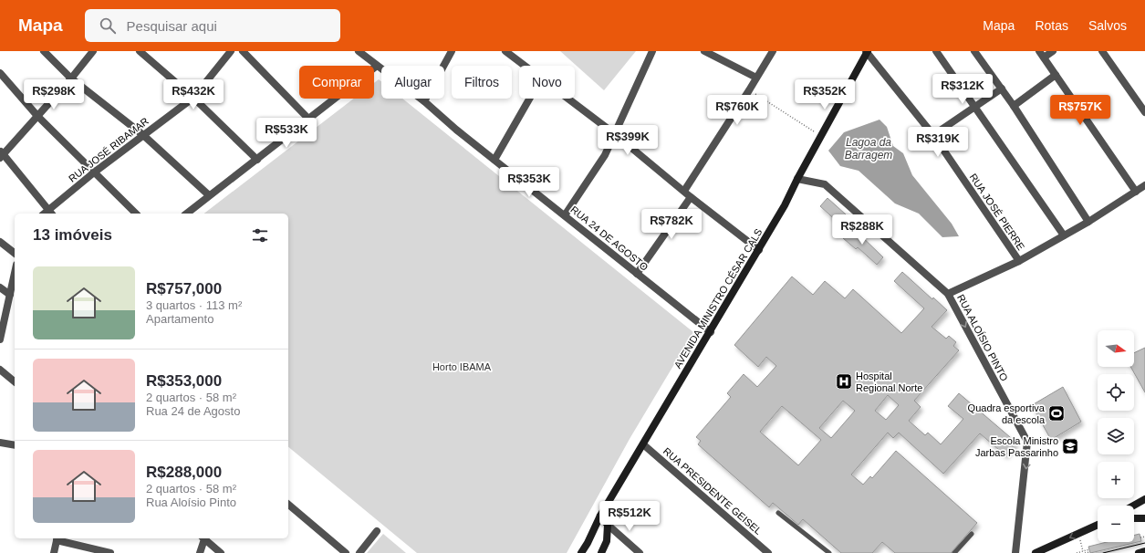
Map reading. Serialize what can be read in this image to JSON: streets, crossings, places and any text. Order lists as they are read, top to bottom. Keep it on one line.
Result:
{"streets":{"main road":["AVENIDA MINISTRO CÉSAR CALS"],"street":["RUA JOSÉ RIBAMAR","RUA JOSÉ PIERRE","RUA 24 DE AGOSTO","RUA ALOÍSIO PINTO","RUA PRESIDENTE GEISEL"]},"crossings":[["RUA JOSÉ PIERRE","AVENIDA MINISTRO CÉSAR CALS"],["RUA 24 DE AGOSTO","AVENIDA MINISTRO CÉSAR CALS"],["AVENIDA MINISTRO CÉSAR CALS","RUA ALOÍSIO PINTO"],["AVENIDA MINISTRO CÉSAR CALS","RUA PRESIDENTE GEISEL"]],"one_way":["RUA ALOÍSIO PINTO"],"water":["Lagoa da Barragem"],"parks":["Horto IBAMA"],"places":{"hospital":["Hospital Regional Norte"],"sports":["Quadra esportiva da escola"],"school or university":["Escola Ministro Jarbas Passarinho"]},"north":"right","page":{"header":"Mapa","search":"Pesquisar aqui","nav":["Mapa","Rotas","Salvos"],"chip":["Comprar","Alugar","Filtros","Novo"],"price":["R$312K","R$298K","R$432K","R$352K","R$760K","R$757K","R$533K","R$399K","R$319K","R$353K","R$782K","R$288K","R$512K"],"heading":"13 imóveis","list":[{"name":"R$757,000","note":"3 quartos · 113 m² · Apartamento"},{"name":"R$353,000","note":"2 quartos · 58 m² · Rua 24 de Agosto"},{"name":"R$288,000","note":"2 quartos · 58 m² · Rua Aloísio Pinto"}],"map_buttons":["+","−"]}}
